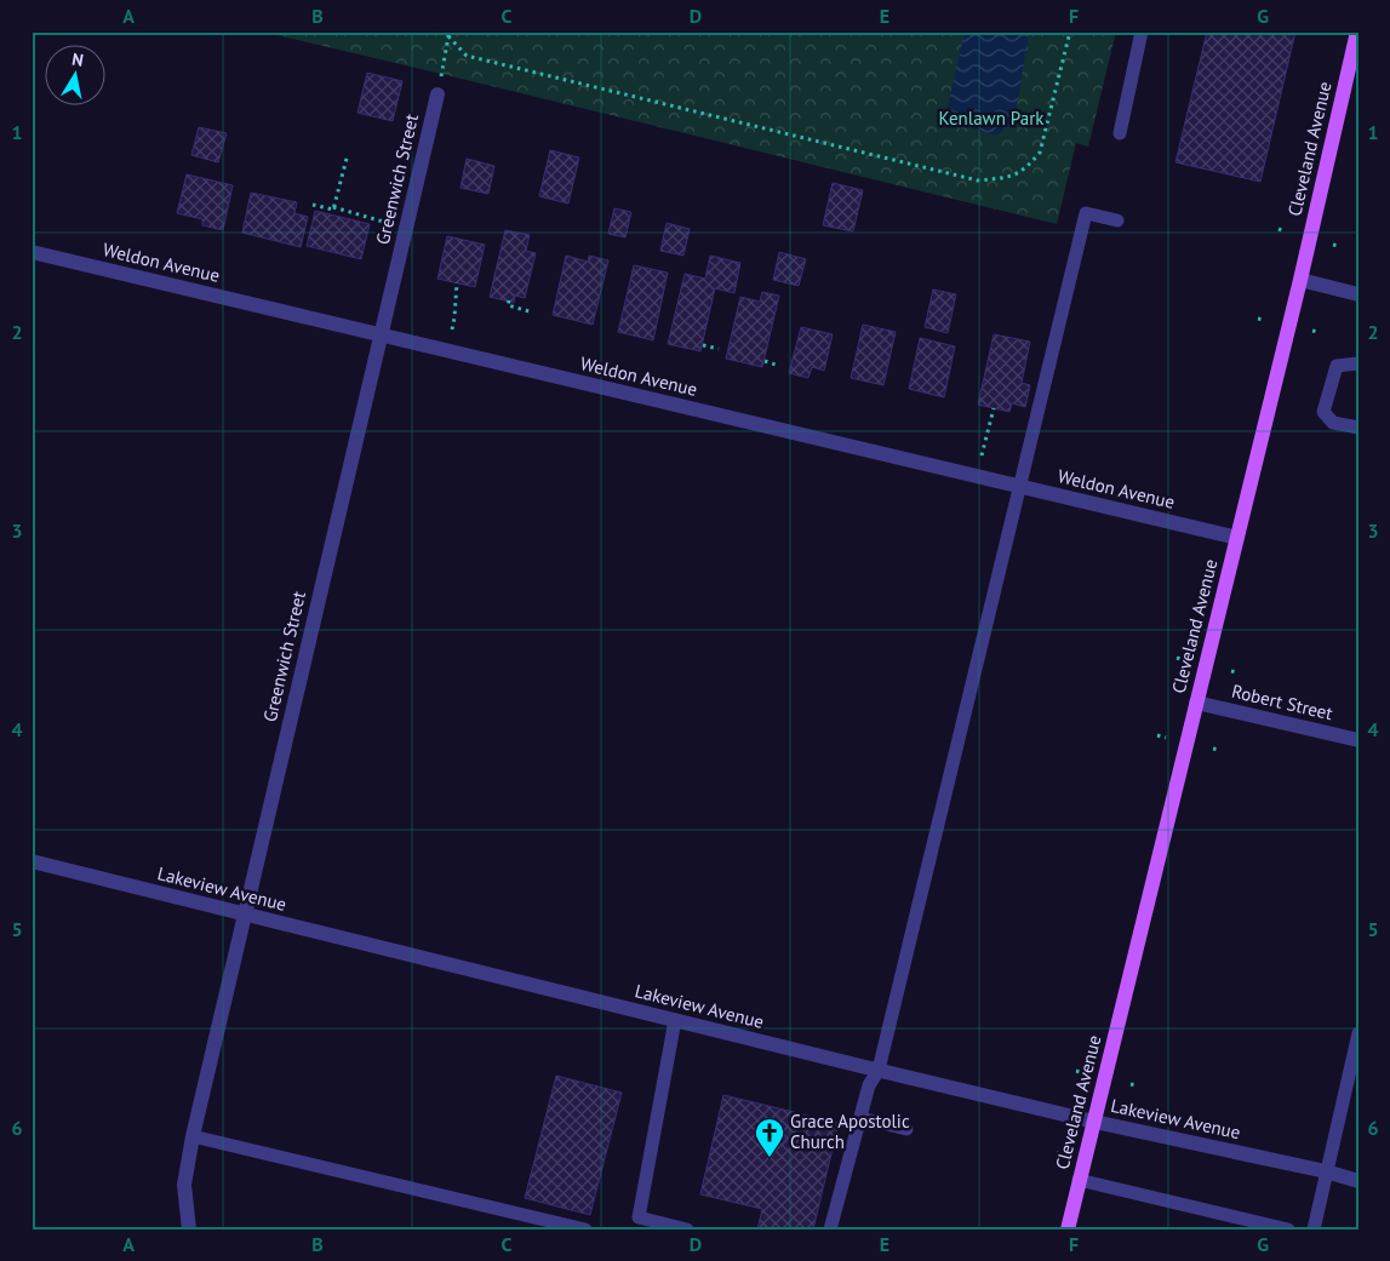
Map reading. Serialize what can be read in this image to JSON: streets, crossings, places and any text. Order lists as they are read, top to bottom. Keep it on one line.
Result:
{"streets":{"main road":["Cleveland Avenue"],"street":["Greenwich Street","Weldon Avenue","Robert Street","Lakeview Avenue"]},"crossings":[["Cleveland Avenue","Weldon Avenue"],["Cleveland Avenue","Robert Street"],["Cleveland Avenue","Lakeview Avenue"],["Greenwich Street","Weldon Avenue"],["Greenwich Street","Lakeview Avenue"]],"parks":["Kenlawn Park"],"places":{"church":["Grace Apostolic Church"]},"north":"top","grid":{"columns":["A","B","C","D","E","F","G"],"rows":["1","2","3","4","5","6"]}}
